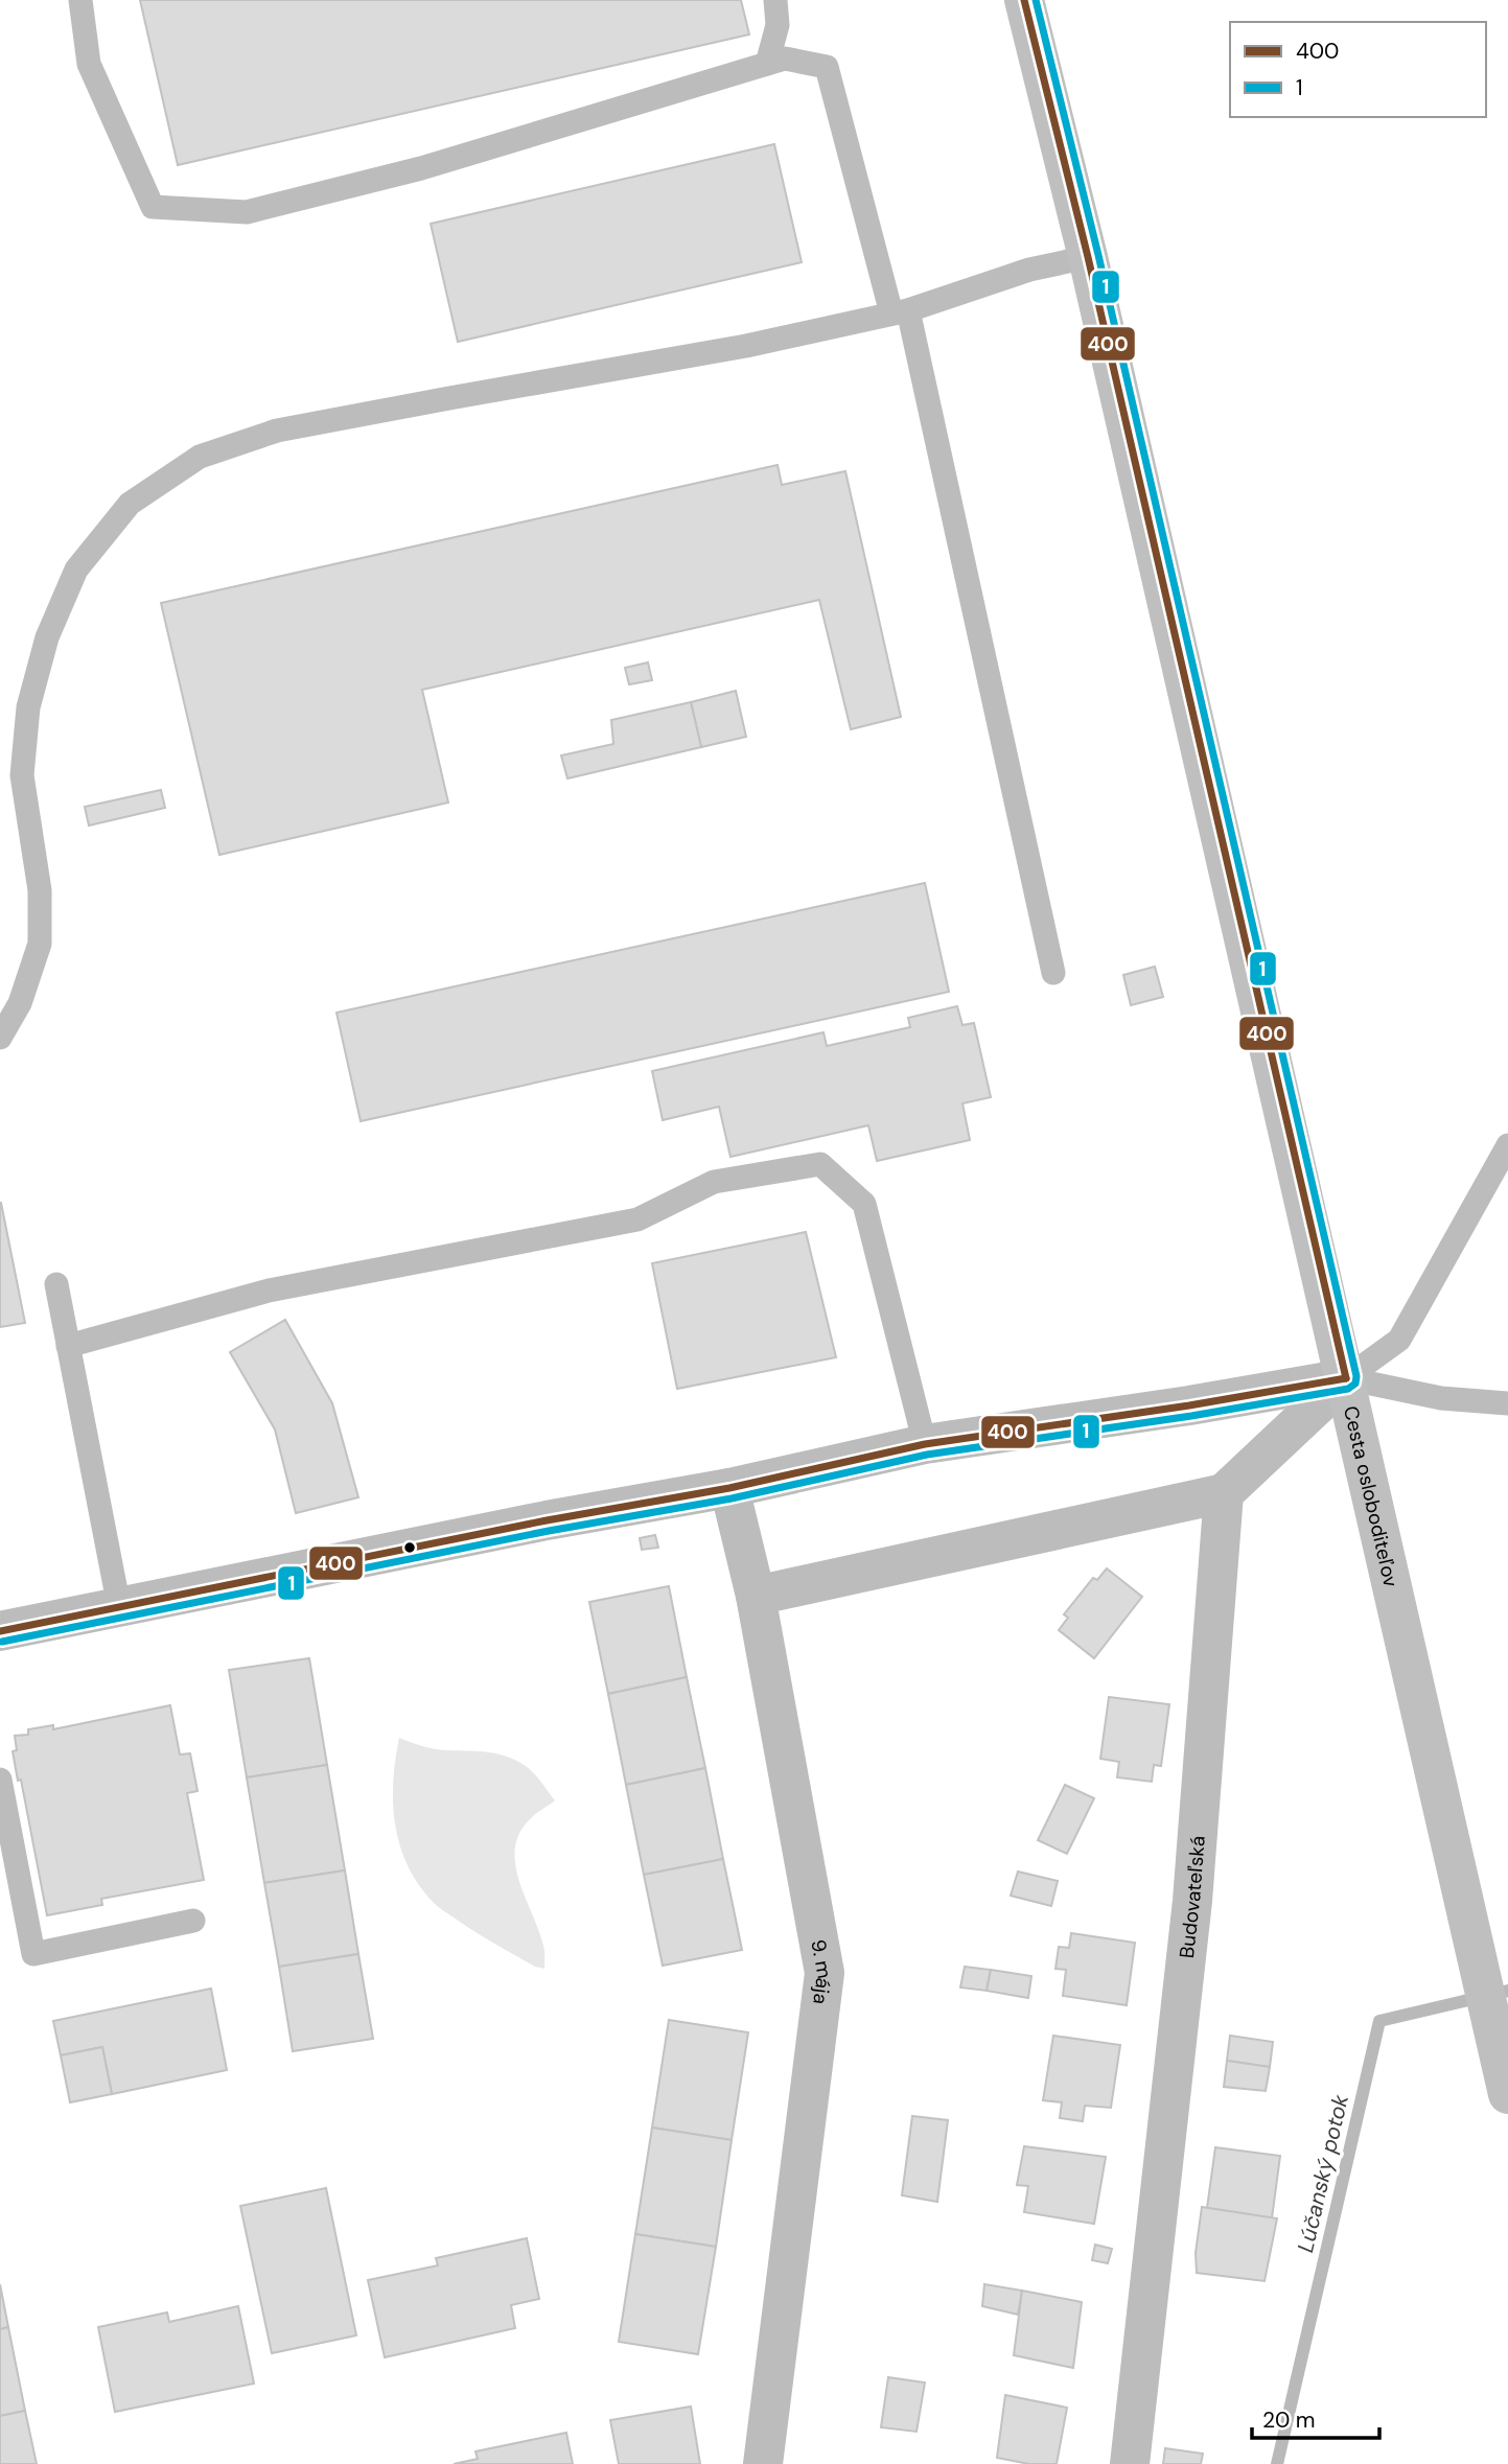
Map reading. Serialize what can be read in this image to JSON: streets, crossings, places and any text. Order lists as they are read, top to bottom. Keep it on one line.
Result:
{"streets":{"main road":["Cesta osloboditeľov"],"street":["Budovateľská","9. mája"]},"water":["Lúčanský potok"],"lines":["transit line 400","transit line 1"],"legend":["400","1"],"scale_bar":"20 m"}
